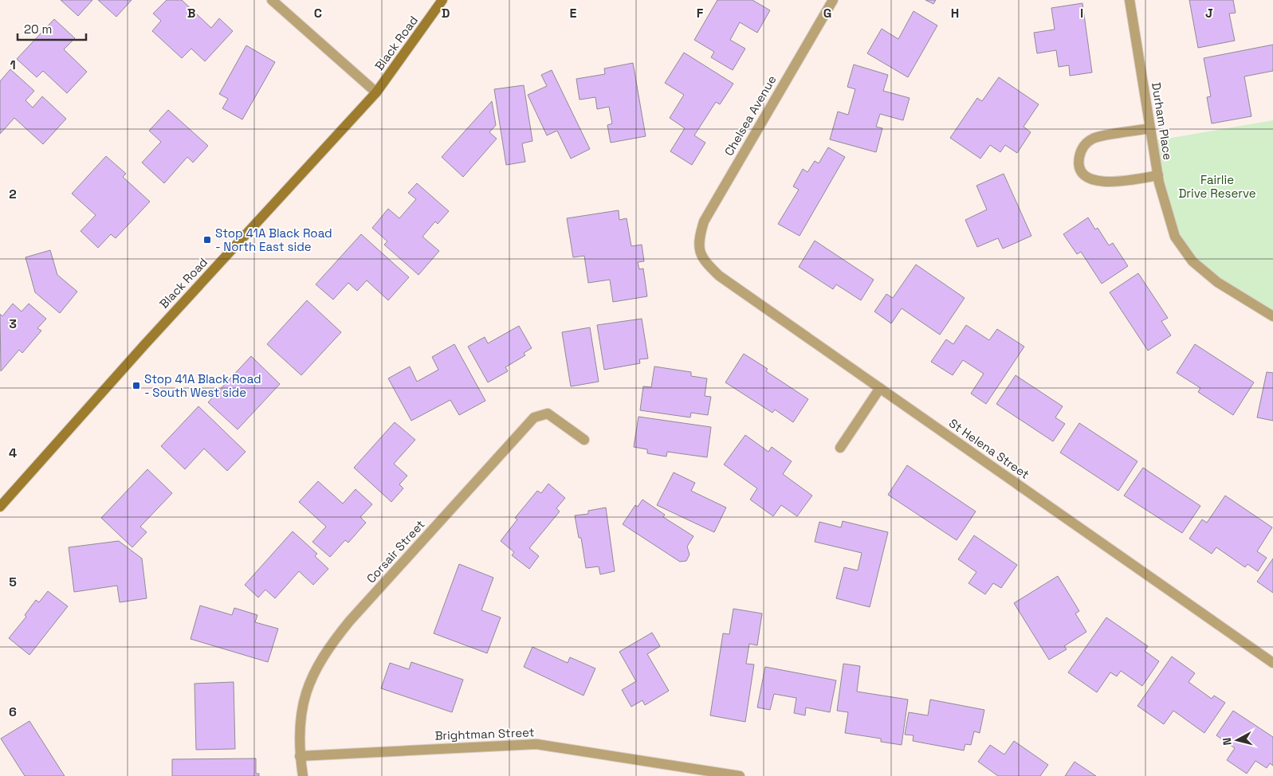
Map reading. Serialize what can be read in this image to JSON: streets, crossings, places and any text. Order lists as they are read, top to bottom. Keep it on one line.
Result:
{"streets":{"main road":["Black Road"],"street":["Chelsea Avenue","Durham Place","St Helena Street","Corsair Street","Brightman Street"]},"crossings":[["Chelsea Avenue","St Helena Street"],["Corsair Street","Brightman Street"]],"parks":["Fairlie Drive Reserve"],"places":{"transit":["Stop 41A Black Road - North East side","Stop 41A Black Road - South West side"]},"scale_bar":"20 m","north":"left","grid":{"columns":["B","C","D","E","F","G","H","I","J"],"rows":["1","2","3","4","5","6"]}}
